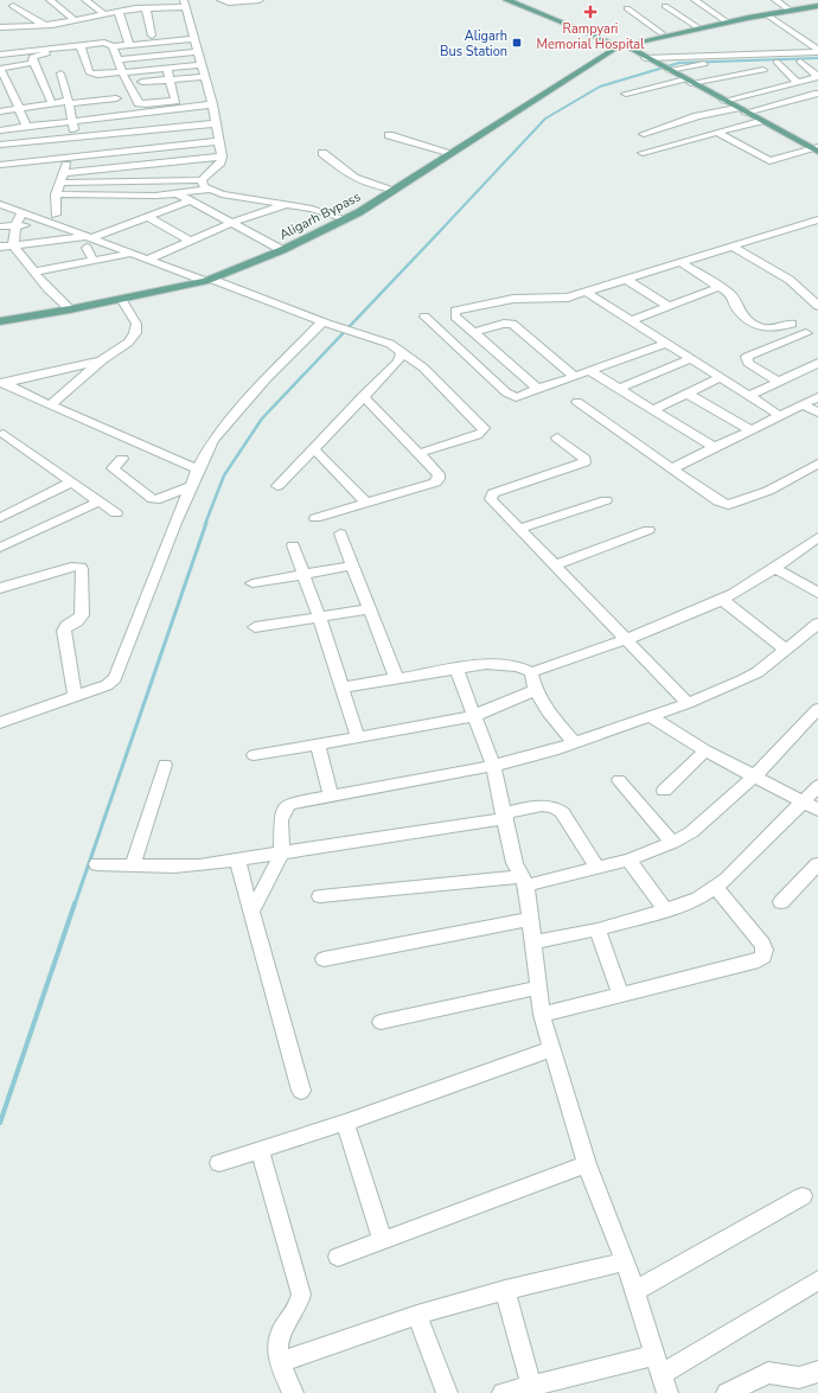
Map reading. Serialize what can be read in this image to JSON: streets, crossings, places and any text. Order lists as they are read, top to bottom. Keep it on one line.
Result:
{"streets":{"main road":["Aligarh Bypass"]},"places":{"health":["Rampyari Memorial Hospital"],"transit":["Aligarh Bus Station"]}}
